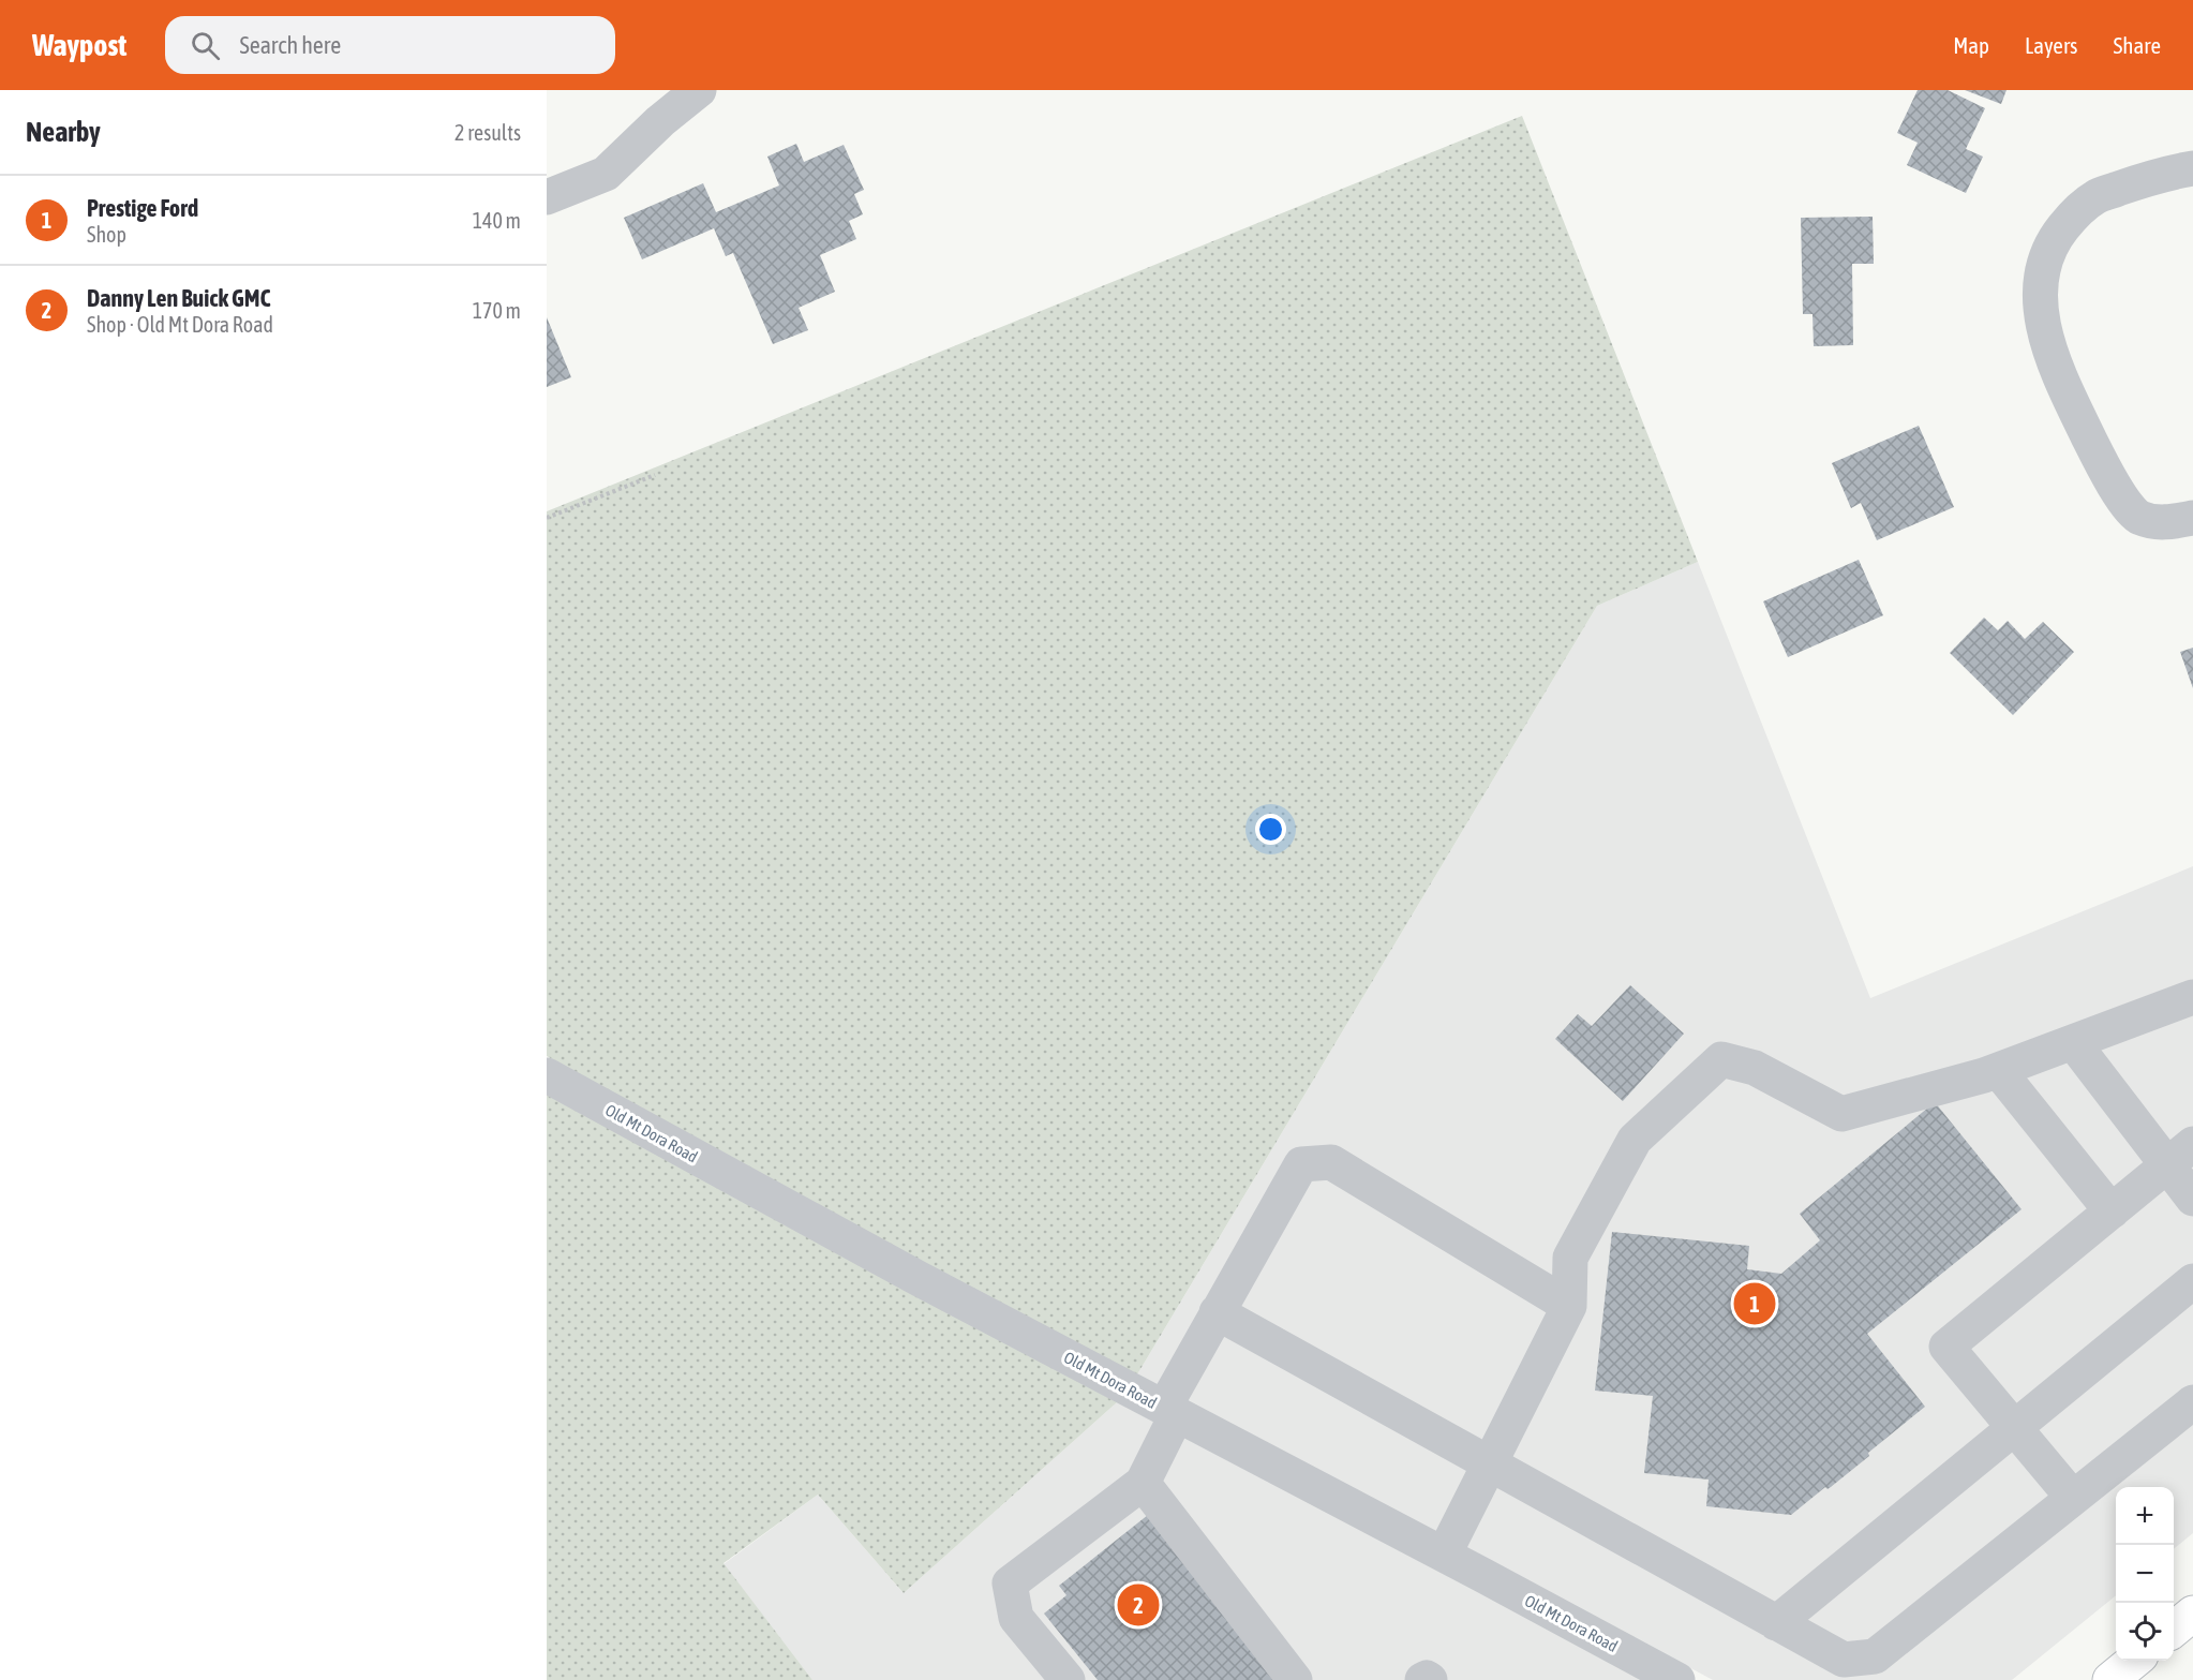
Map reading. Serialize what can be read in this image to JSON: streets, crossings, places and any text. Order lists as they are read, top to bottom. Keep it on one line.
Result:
{"streets":{"street":["Old Mt Dora Road"]},"page":{"header":"Waypost","search":"Search here","nav":["Map","Layers","Share"],"heading":["Nearby","2 results"],"list":[{"mark":"1","name":"Prestige Ford","note":"Shop","value":"140 m"},{"mark":"2","name":"Danny Len Buick GMC","note":"Shop · Old Mt Dora Road","value":"170 m"}],"pins":["1","2"],"map_buttons":["+","−"]}}
